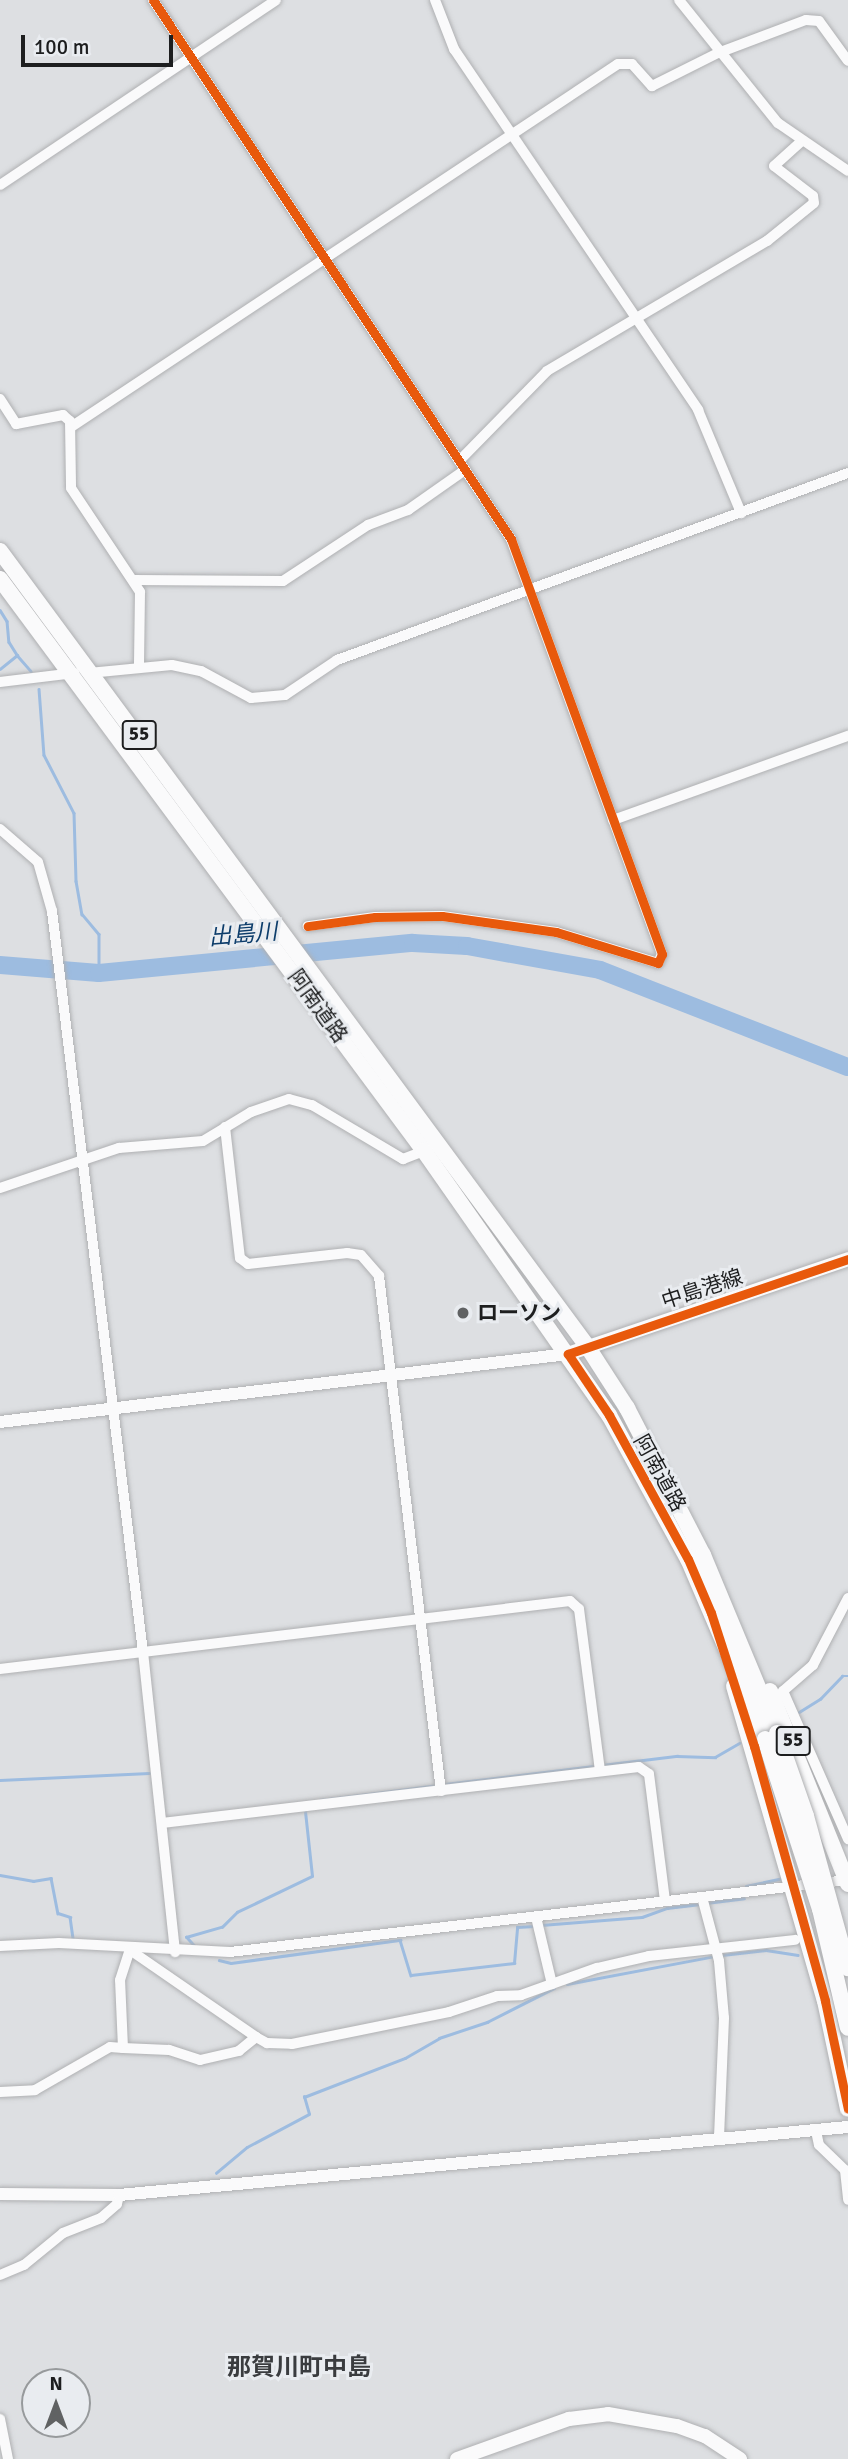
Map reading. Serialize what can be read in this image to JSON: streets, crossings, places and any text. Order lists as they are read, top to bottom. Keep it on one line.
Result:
{"streets":{"highway":["55","阿南道路"],"main road":["中島港線"]},"crossings":[["55","阿南道路"],["阿南道路","中島港線"]],"districts":["那賀川町中島"],"water":["出島川"],"places":["ローソン"],"scale_bar":"100 m","north":"top"}
